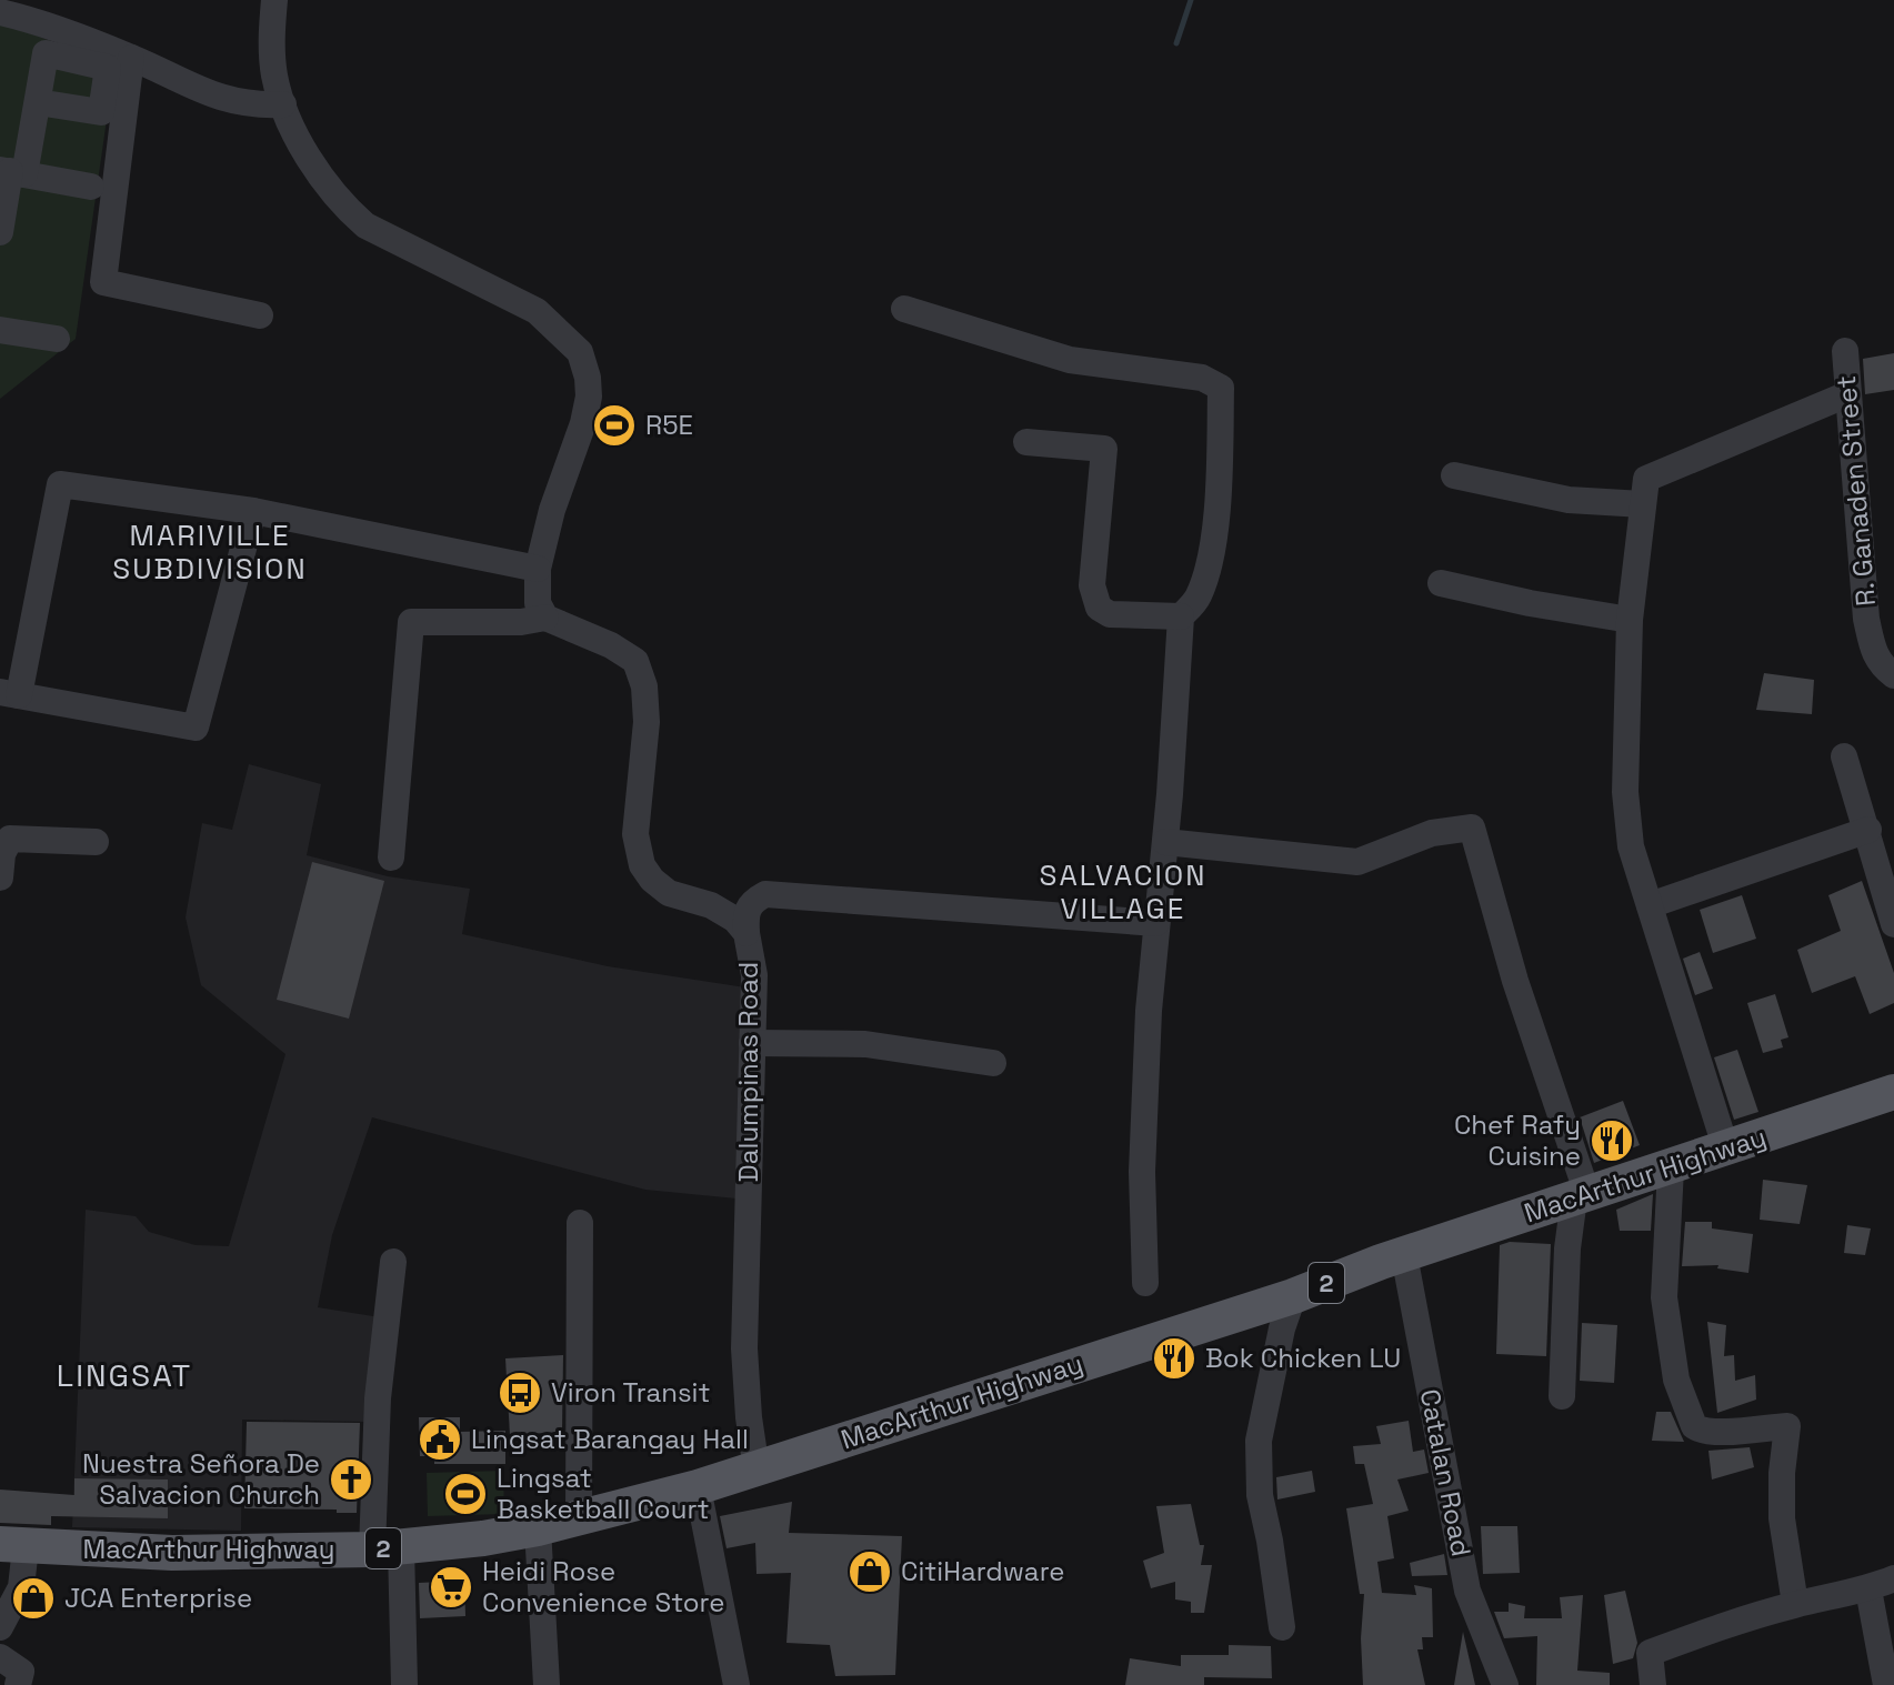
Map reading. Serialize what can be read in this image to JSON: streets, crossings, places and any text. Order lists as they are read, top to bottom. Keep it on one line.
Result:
{"streets":{"main road":["MacArthur Highway","2"],"street":["R. Ganaden Street","Dalumpinas Road","Catalan Road"]},"crossings":[["Dalumpinas Road","MacArthur Highway"],["MacArthur Highway","Catalan Road"]],"districts":["MARIVILLE SUBDIVISION","SALVACION VILLAGE","LINGSAT"],"places":{"sports":["R5E","Lingsat Basketball Court"],"restaurant":["Chef Rafy Cuisine","Bok Chicken LU"],"bus stop":["Viron Transit"],"public building":["Lingsat Barangay Hall"],"church":["Nuestra Señora De Salvacion Church"],"shop":["CitiHardware","JCA Enterprise"],"supermarket":["Heidi Rose Convenience Store"]}}
